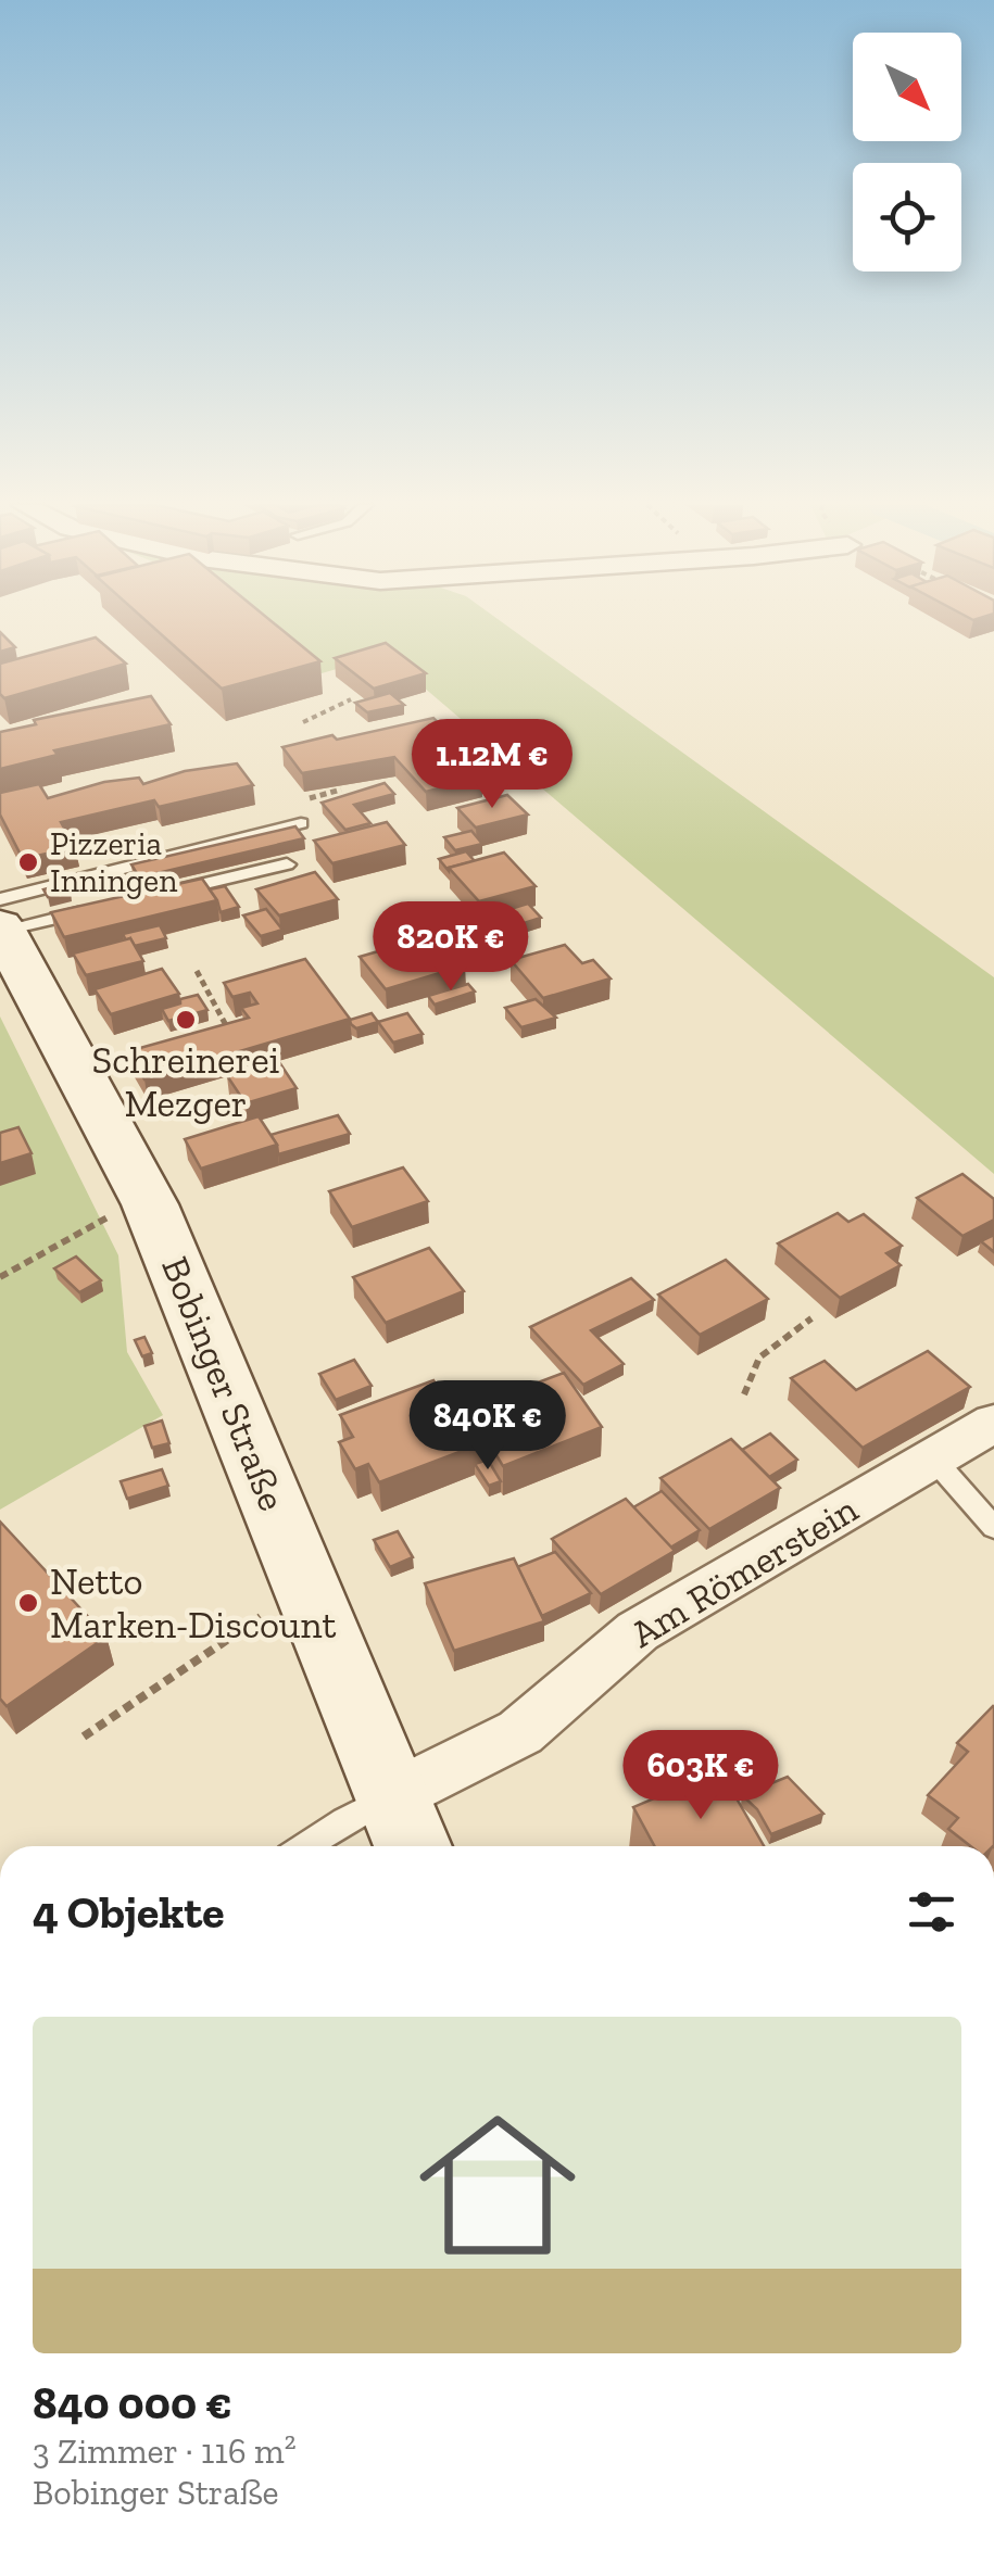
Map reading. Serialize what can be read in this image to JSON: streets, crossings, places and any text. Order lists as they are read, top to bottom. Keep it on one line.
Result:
{"streets":{"main road":["Bobinger Straße"],"street":["Am Römerstein"]},"crossings":[["Bobinger Straße","Am Römerstein"]],"places":["Pizzeria Inningen","Schreinerei Mezger","Netto Marken-Discount"],"north":"bottom right","page":{"price":["1.12M €","820K €","840K €","603K €"],"heading":"4 Objekte","list":[{"name":"840 000 €","note":"3 Zimmer · 116 m² · Bobinger Straße"}]}}
